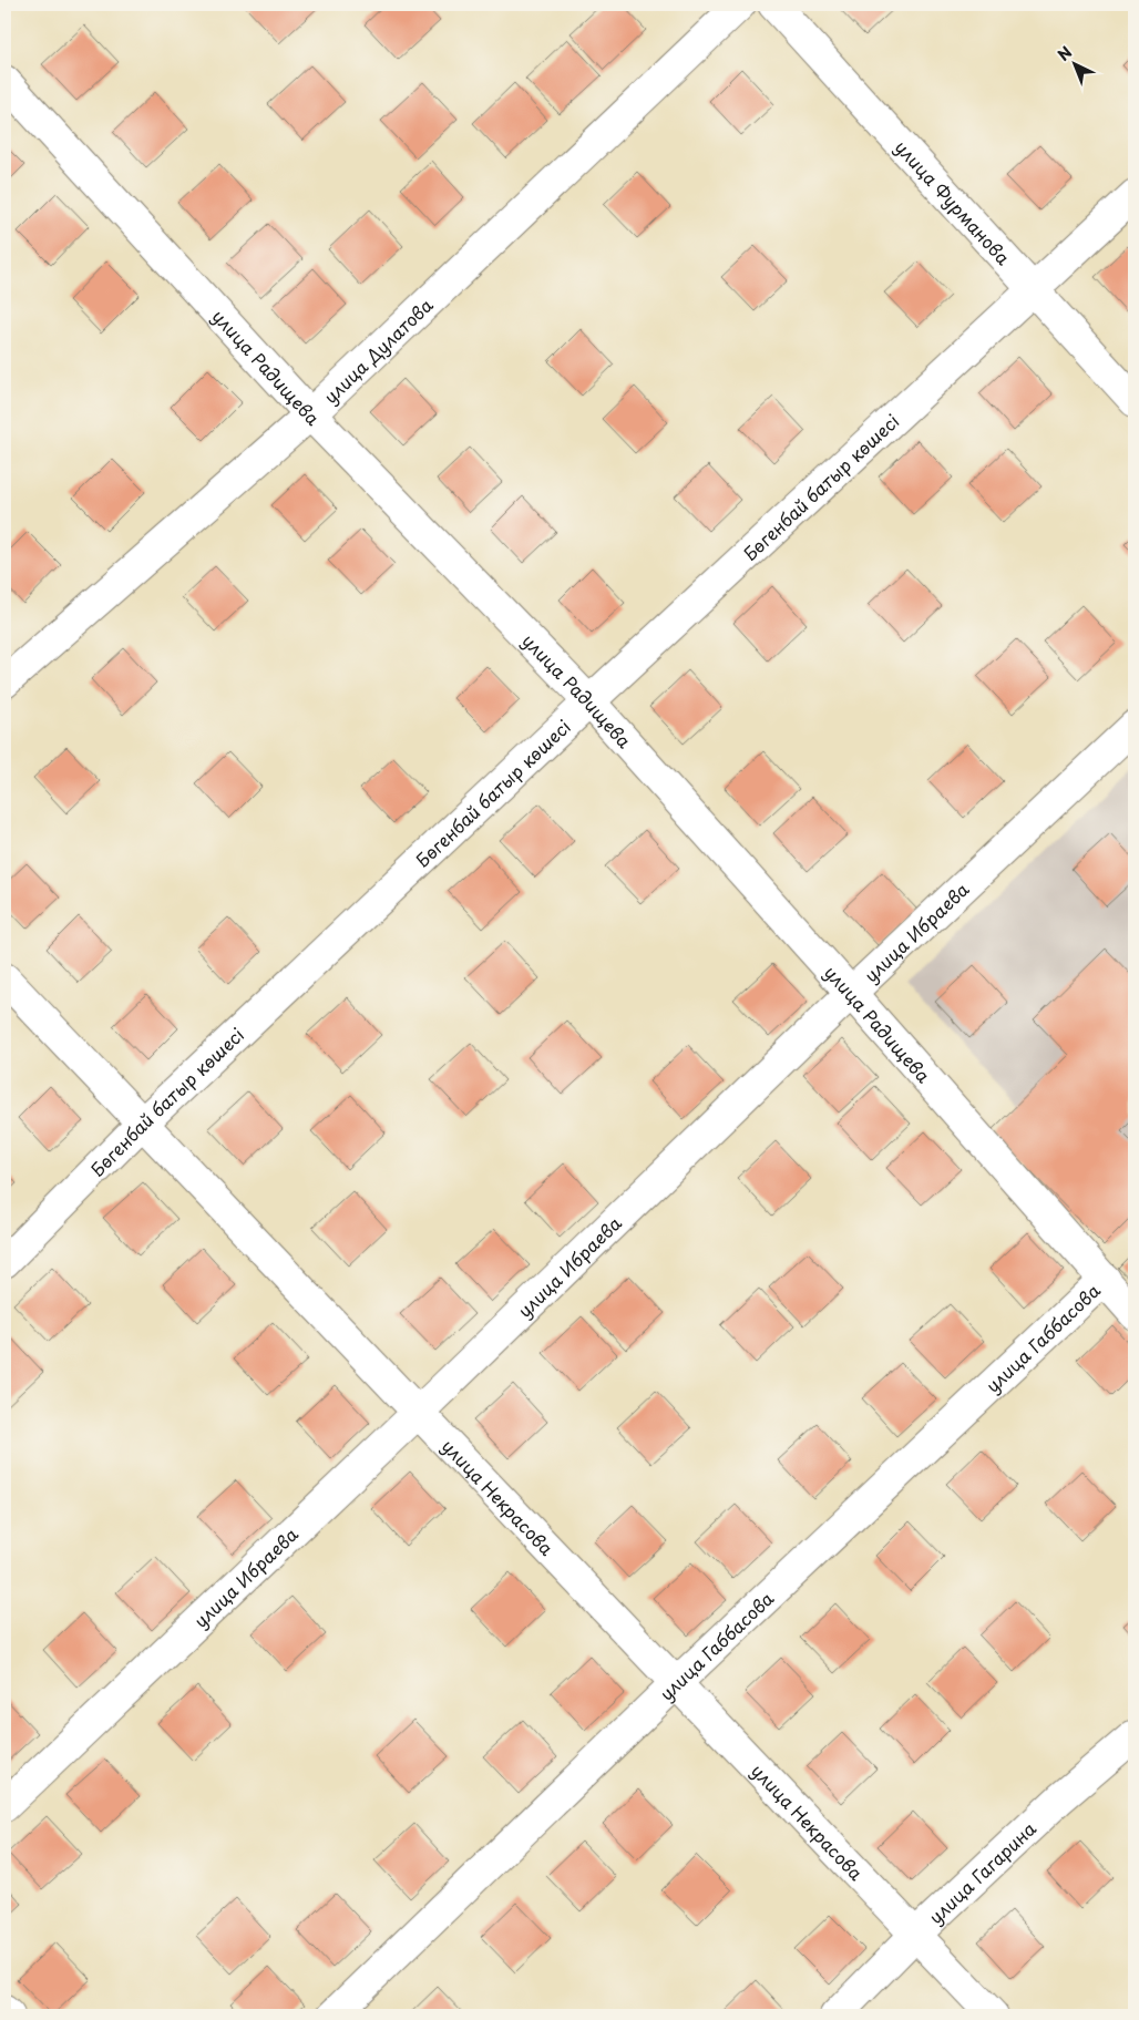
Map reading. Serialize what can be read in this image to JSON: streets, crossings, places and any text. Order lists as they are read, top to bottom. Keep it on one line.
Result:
{"streets":{"street":["улица Фурманова","улица Дулатова","улица Радищева","Бөгенбай батыр көшесі","улица Ибраева","улица Габбасова","улица Некрасова","улица Гагарина"]},"crossings":[["улица Фурманова","Бөгенбай батыр көшесі"],["улица Дулатова","улица Радищева"],["улица Радищева","Бөгенбай батыр көшесі"],["улица Радищева","улица Ибраева"],["улица Радищева","улица Габбасова"],["Бөгенбай батыр көшесі","улица Некрасова"],["улица Ибраева","улица Некрасова"],["улица Габбасова","улица Некрасова"],["улица Некрасова","улица Гагарина"]],"north":"top left"}
